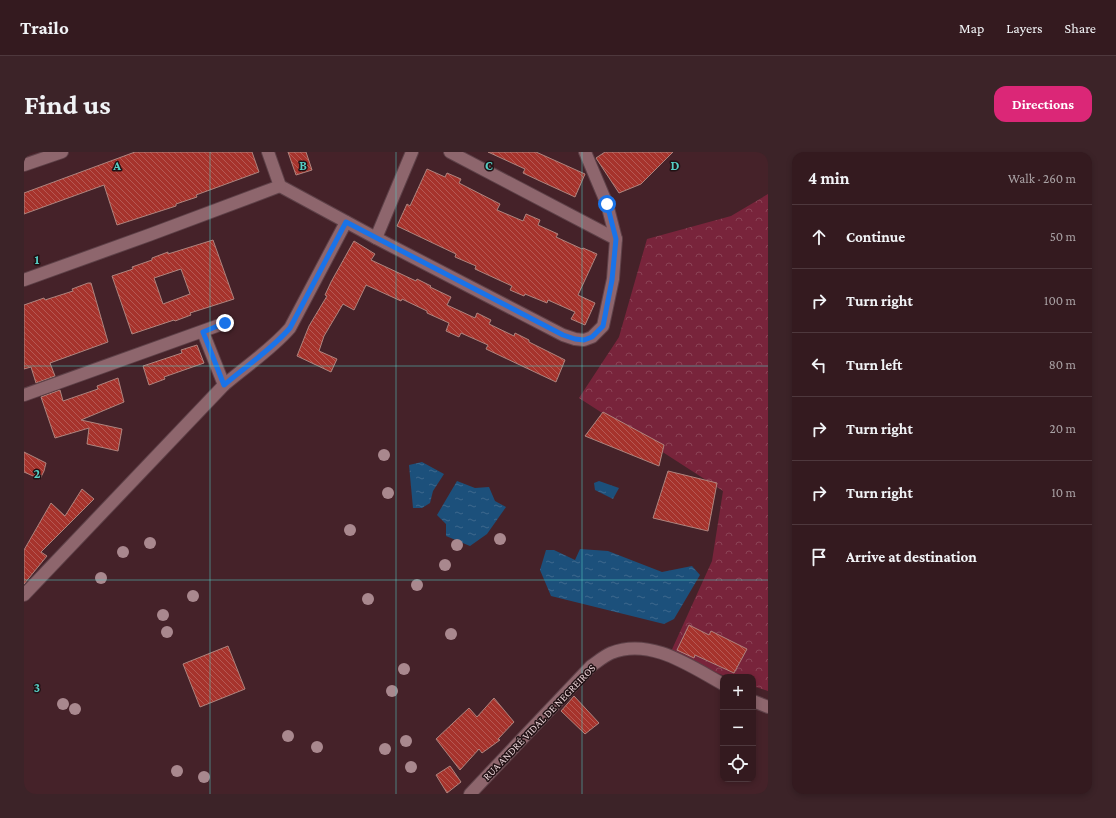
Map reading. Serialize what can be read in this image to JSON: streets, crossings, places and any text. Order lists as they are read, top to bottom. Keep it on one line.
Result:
{"streets":{"street":["RUA ANDRÉ VIDAL DE NEGREIROS"]},"page":{"header":"Trailo","nav":["Map","Layers","Share"],"buttons":"Directions","title":"Find us","heading":["4 min","Walk · 260 m"],"list":[["Continue","50 m"],["Turn right","100 m"],["Turn left","80 m"],["Turn right","20 m"],["Turn right","10 m"],"Arrive at destination"],"map_buttons":["+","−"]},"grid":{"columns":["A","B","C","D"],"rows":["1","2","3"]}}
